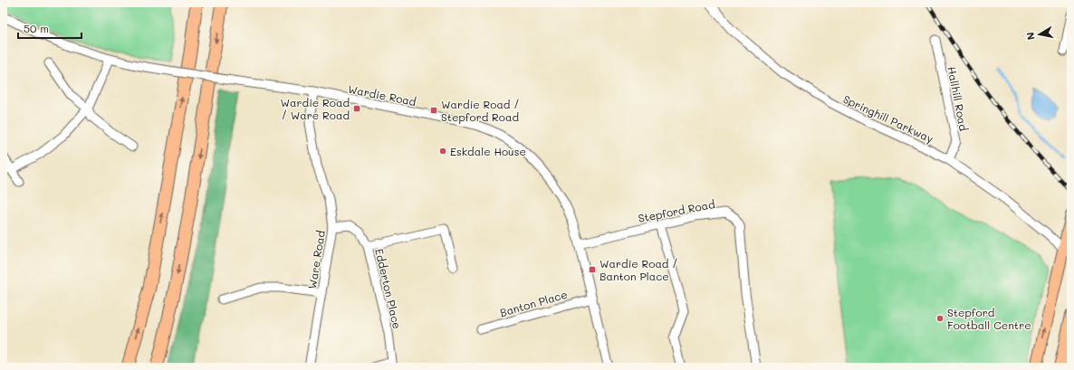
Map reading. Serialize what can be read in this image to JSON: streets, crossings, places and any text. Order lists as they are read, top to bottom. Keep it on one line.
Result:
{"streets":{"street":["Wardie Road","Hallhill Road","Springhill Parkway","Stepford Road","Ware Road","Edderton Place","Banton Place"]},"crossings":[["Wardie Road","Stepford Road"],["Wardie Road","Ware Road"],["Wardie Road","Banton Place"],["Hallhill Road","Springhill Parkway"],["Ware Road","Edderton Place"]],"places":{"transit":["Wardie Road / Ware Road","Wardie Road / Stepford Road","Wardie Road / Banton Place"],"other":["Eskdale House","Stepford Football Centre"]},"scale_bar":"50 m","north":"left"}
